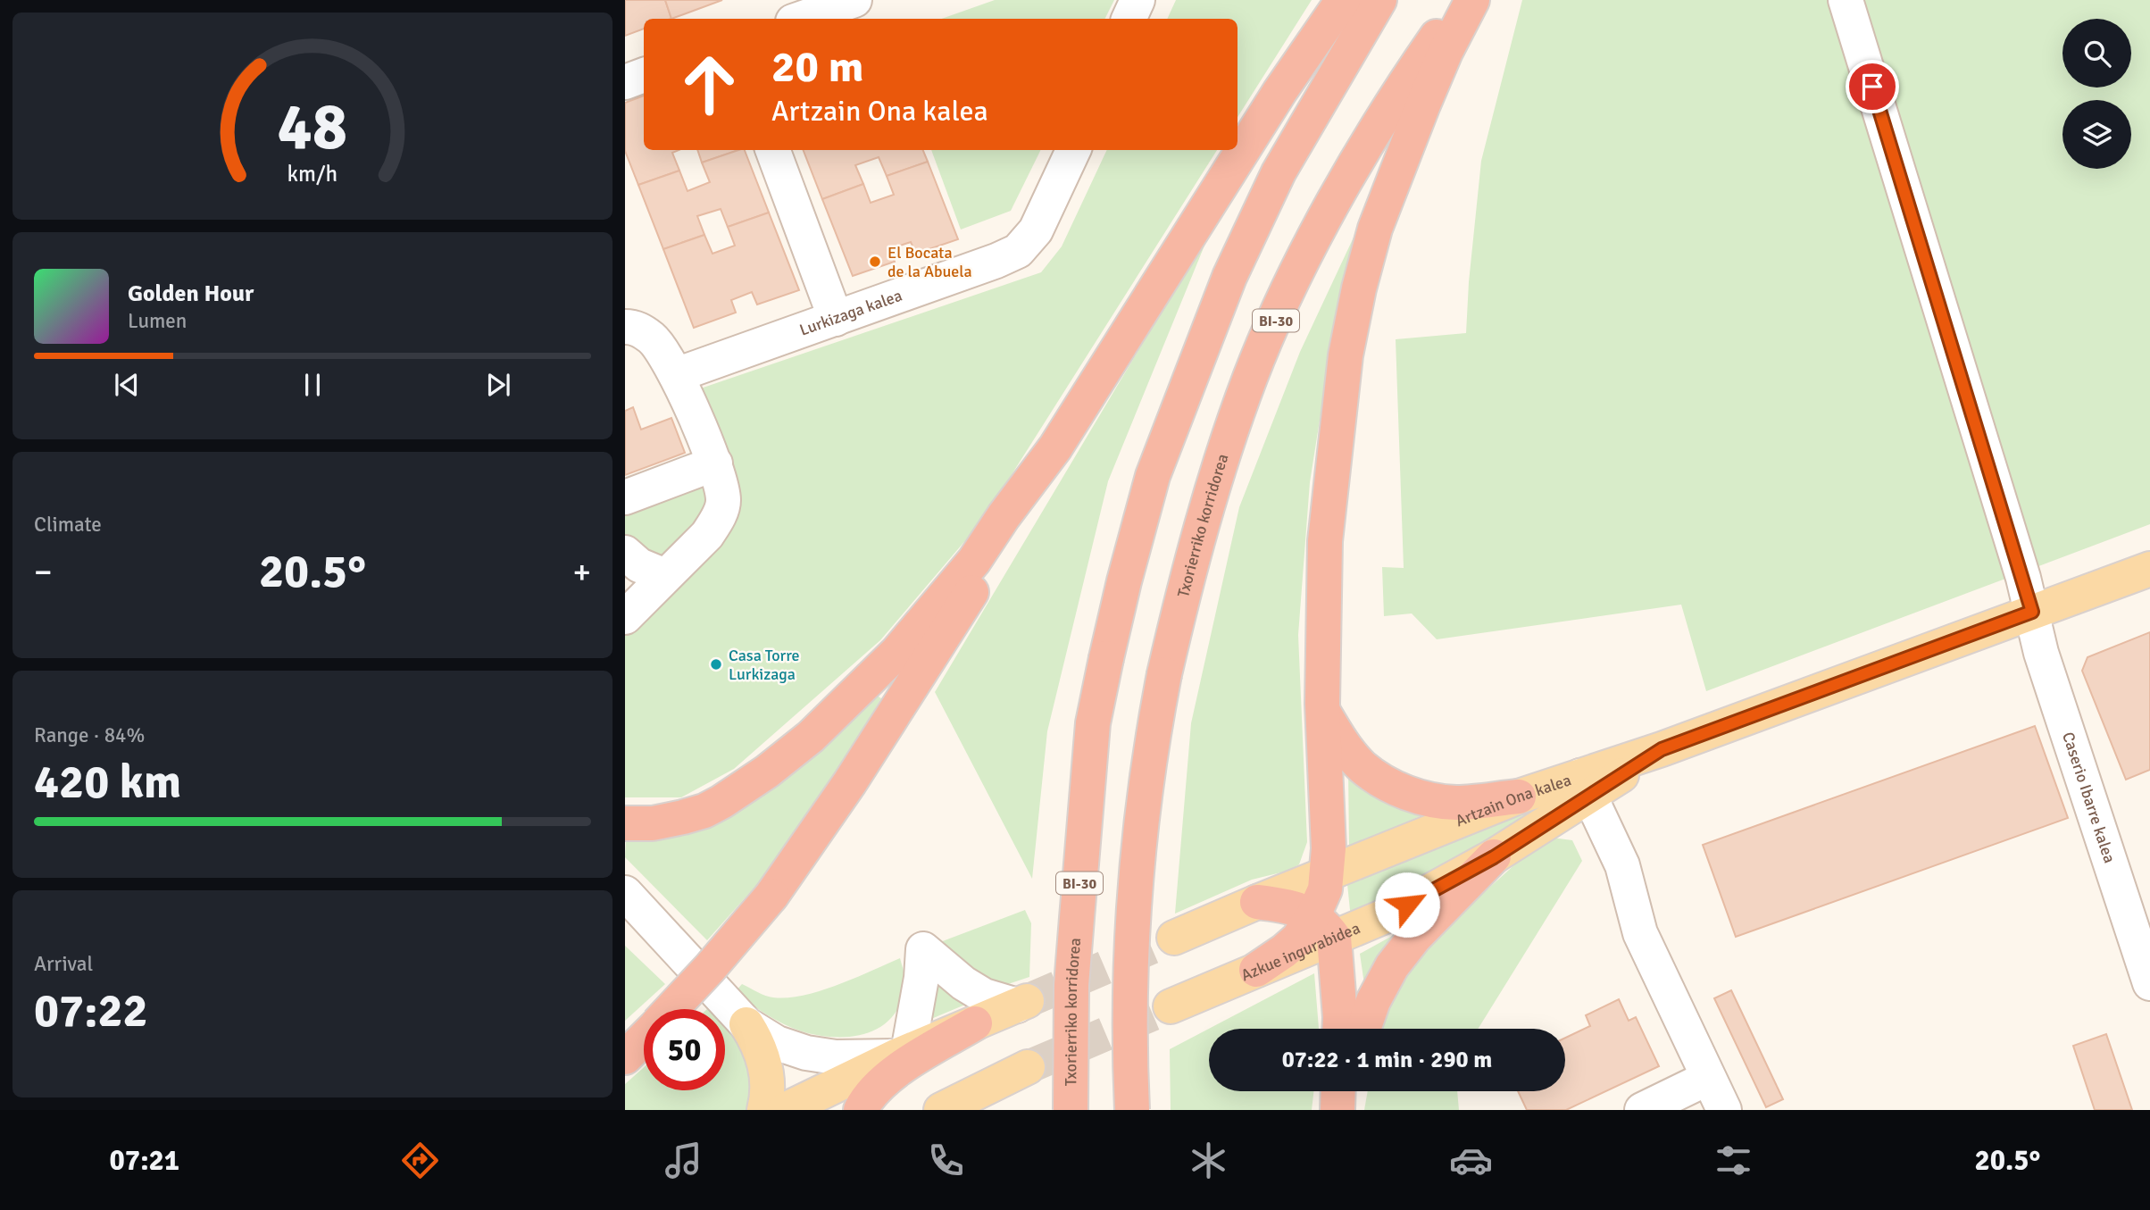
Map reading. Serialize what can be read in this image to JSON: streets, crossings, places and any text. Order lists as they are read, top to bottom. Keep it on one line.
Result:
{"streets":{"highway":["BI-30","Txorierriko korridorea"],"main road":["Artzain Ona kalea","Azkue ingurabidea"],"street":["Lurkizaga kalea","Caserio Ibarre kalea"]},"crossings":[["Caserio Ibarre kalea","Artzain Ona kalea"],["Artzain Ona kalea","Azkue ingurabidea"]],"places":["El Bocata de la Abuela","Casa Torre Lurkizaga"],"page":{"turn":["20 m","Artzain Ona kalea"],"song":["Golden Hour","Lumen"],"tile":["Climate",["Range · 84%","420 km"],["Arrival","07:22"]],"heat":["−","20.5°","+"],"limit":"50","trip":"07:22 · 1 min · 290 m","tabs":["07:21","20.5°"],"gauge":["48","km/h"]}}
